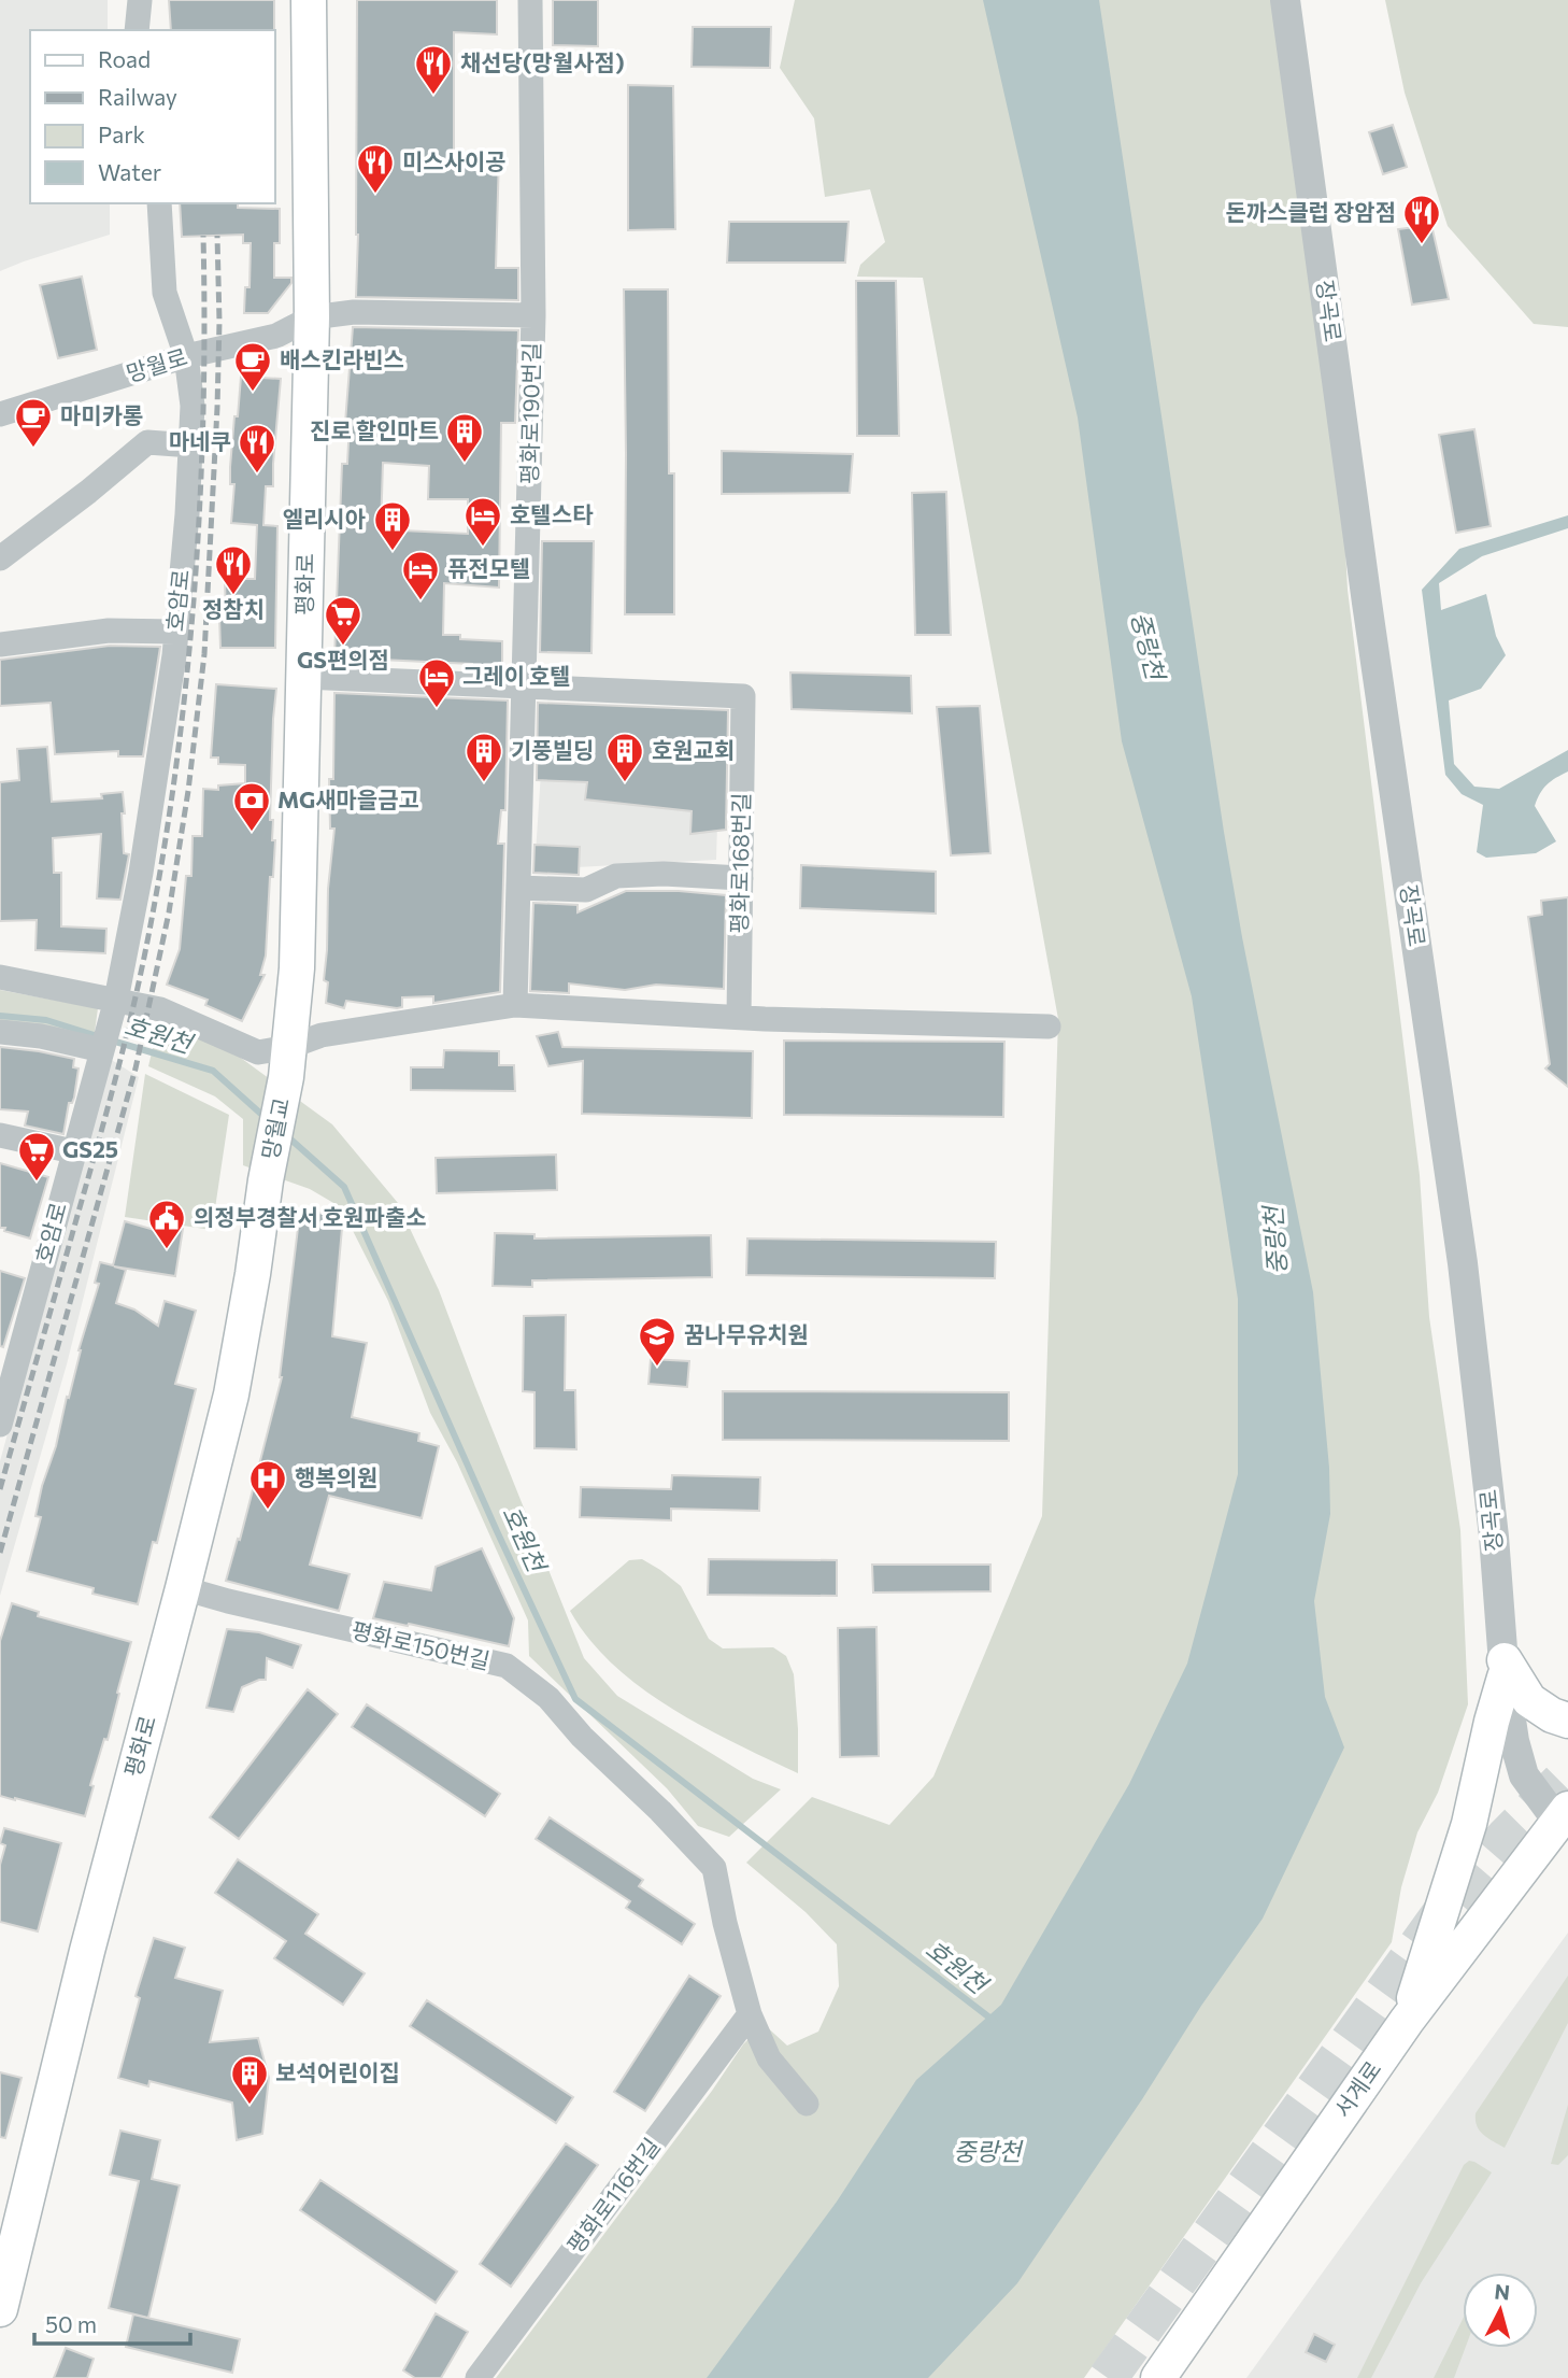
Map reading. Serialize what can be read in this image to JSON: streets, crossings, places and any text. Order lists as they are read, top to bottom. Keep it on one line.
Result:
{"streets":{"main road":["평화로","망월교","서계로"],"street":["장곡로","망월로","평화로190번길","호암로","평화로168번길","평화로150번길","평화로116번길"]},"crossings":[["장곡로","서계로"],["망월로","평화로190번길"],["망월로","평화로"],["망월로","호암로"],["평화로190번길","평화로"],["평화로190번길","평화로168번길"],["평화로","평화로168번길"],["평화로","망월교"],["평화로","평화로150번길"],["평화로150번길","평화로116번길"]],"water":["중랑천","호원천"],"places":{"restaurant":["채선당(망월사점)","미스사이공","돈까스클럽 장암점","마네쿠","정참치"],"cafe":["배스킨라빈스","마미카롱"],"building":["진로 할인마트","엘리시아","기풍빌딩","호원교회","보석어린이집"],"hotel":["호텔스타","퓨전모텔","그레이 호텔"],"supermarket":["GS편의점","GS25"],"bank":["MG새마을금고"],"public building":["의정부경찰서 호원파출소"],"school or university":["꿈나무유치원"],"hospital":["행복의원"]},"legend":["Road","Railway","Park","Water"],"scale_bar":"50 m","north":"top"}
